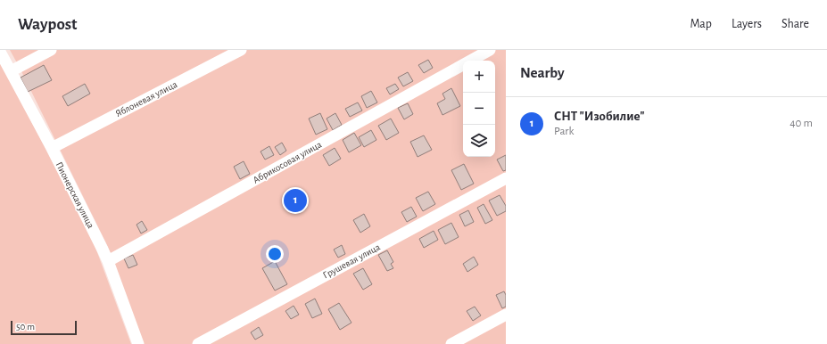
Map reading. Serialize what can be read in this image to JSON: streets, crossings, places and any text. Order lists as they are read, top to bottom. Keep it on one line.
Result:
{"streets":{"street":["Яблоневая улица","Абрикосовая улица","Пионерская улица","Грушевая улица"]},"crossings":[["Яблоневая улица","Пионерская улица"],["Абрикосовая улица","Пионерская улица"]],"scale_bar":"50 m","page":{"header":"Waypost","nav":["Map","Layers","Share"],"heading":"Nearby","map_buttons":["+","−"],"list":[{"mark":"1","name":"СНТ \"Изобилие\"","note":"Park","value":"40 m"}],"pins":"1","scale":"50 m"}}
